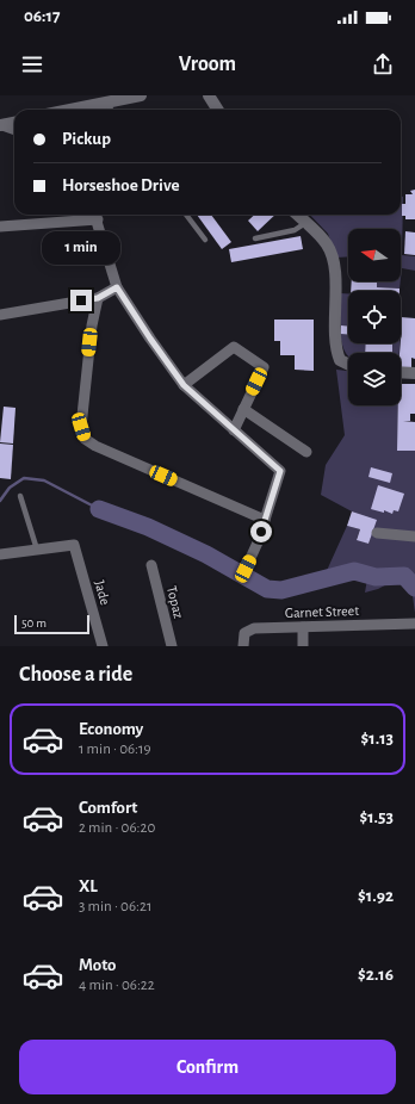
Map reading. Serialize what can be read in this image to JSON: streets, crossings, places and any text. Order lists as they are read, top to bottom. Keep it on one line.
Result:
{"streets":{"street":["Jade","Topaz","Garnet Street"]},"scale_bar":"50 m","north":"left","page":{"status":"06:17","header":"Vroom","banner":["Pickup","Horseshoe Drive"],"bubble":"1 min","scale":"50 m","heading":"Choose a ride","list":[{"name":"Economy","note":"1 min · 06:19","value":"$1.13"},{"name":"Comfort","note":"2 min · 06:20","value":"$1.53"},{"name":"XL","note":"3 min · 06:21","value":"$1.92"},{"name":"Moto","note":"4 min · 06:22","value":"$2.16"}],"buttons":"Confirm"}}
